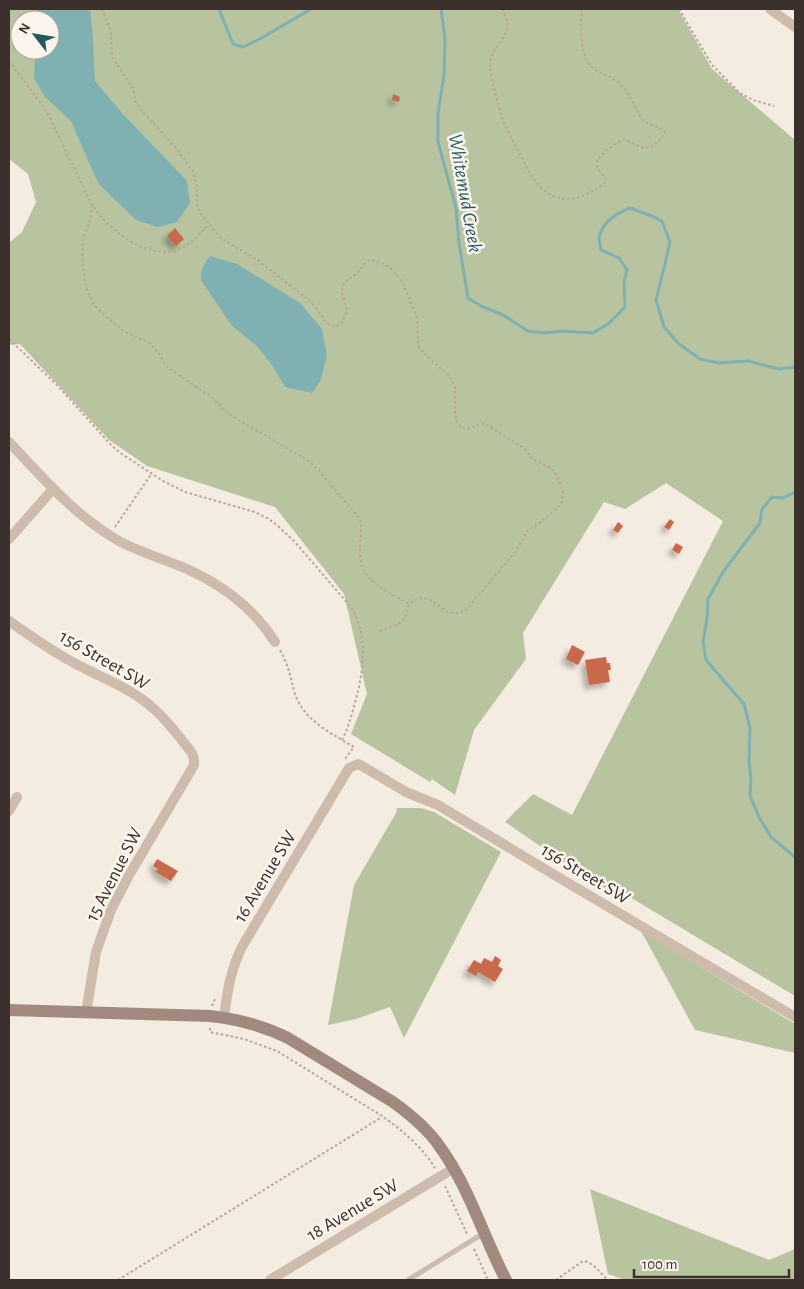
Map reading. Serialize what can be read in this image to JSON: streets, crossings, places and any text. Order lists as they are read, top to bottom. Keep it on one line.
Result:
{"streets":{"street":["156 Street SW","15 Avenue SW","16 Avenue SW","18 Avenue SW"]},"crossings":[["156 Street SW","15 Avenue SW"],["156 Street SW","16 Avenue SW"]],"water":["Whitemud Creek"],"scale_bar":"100 m","north":"top left"}
